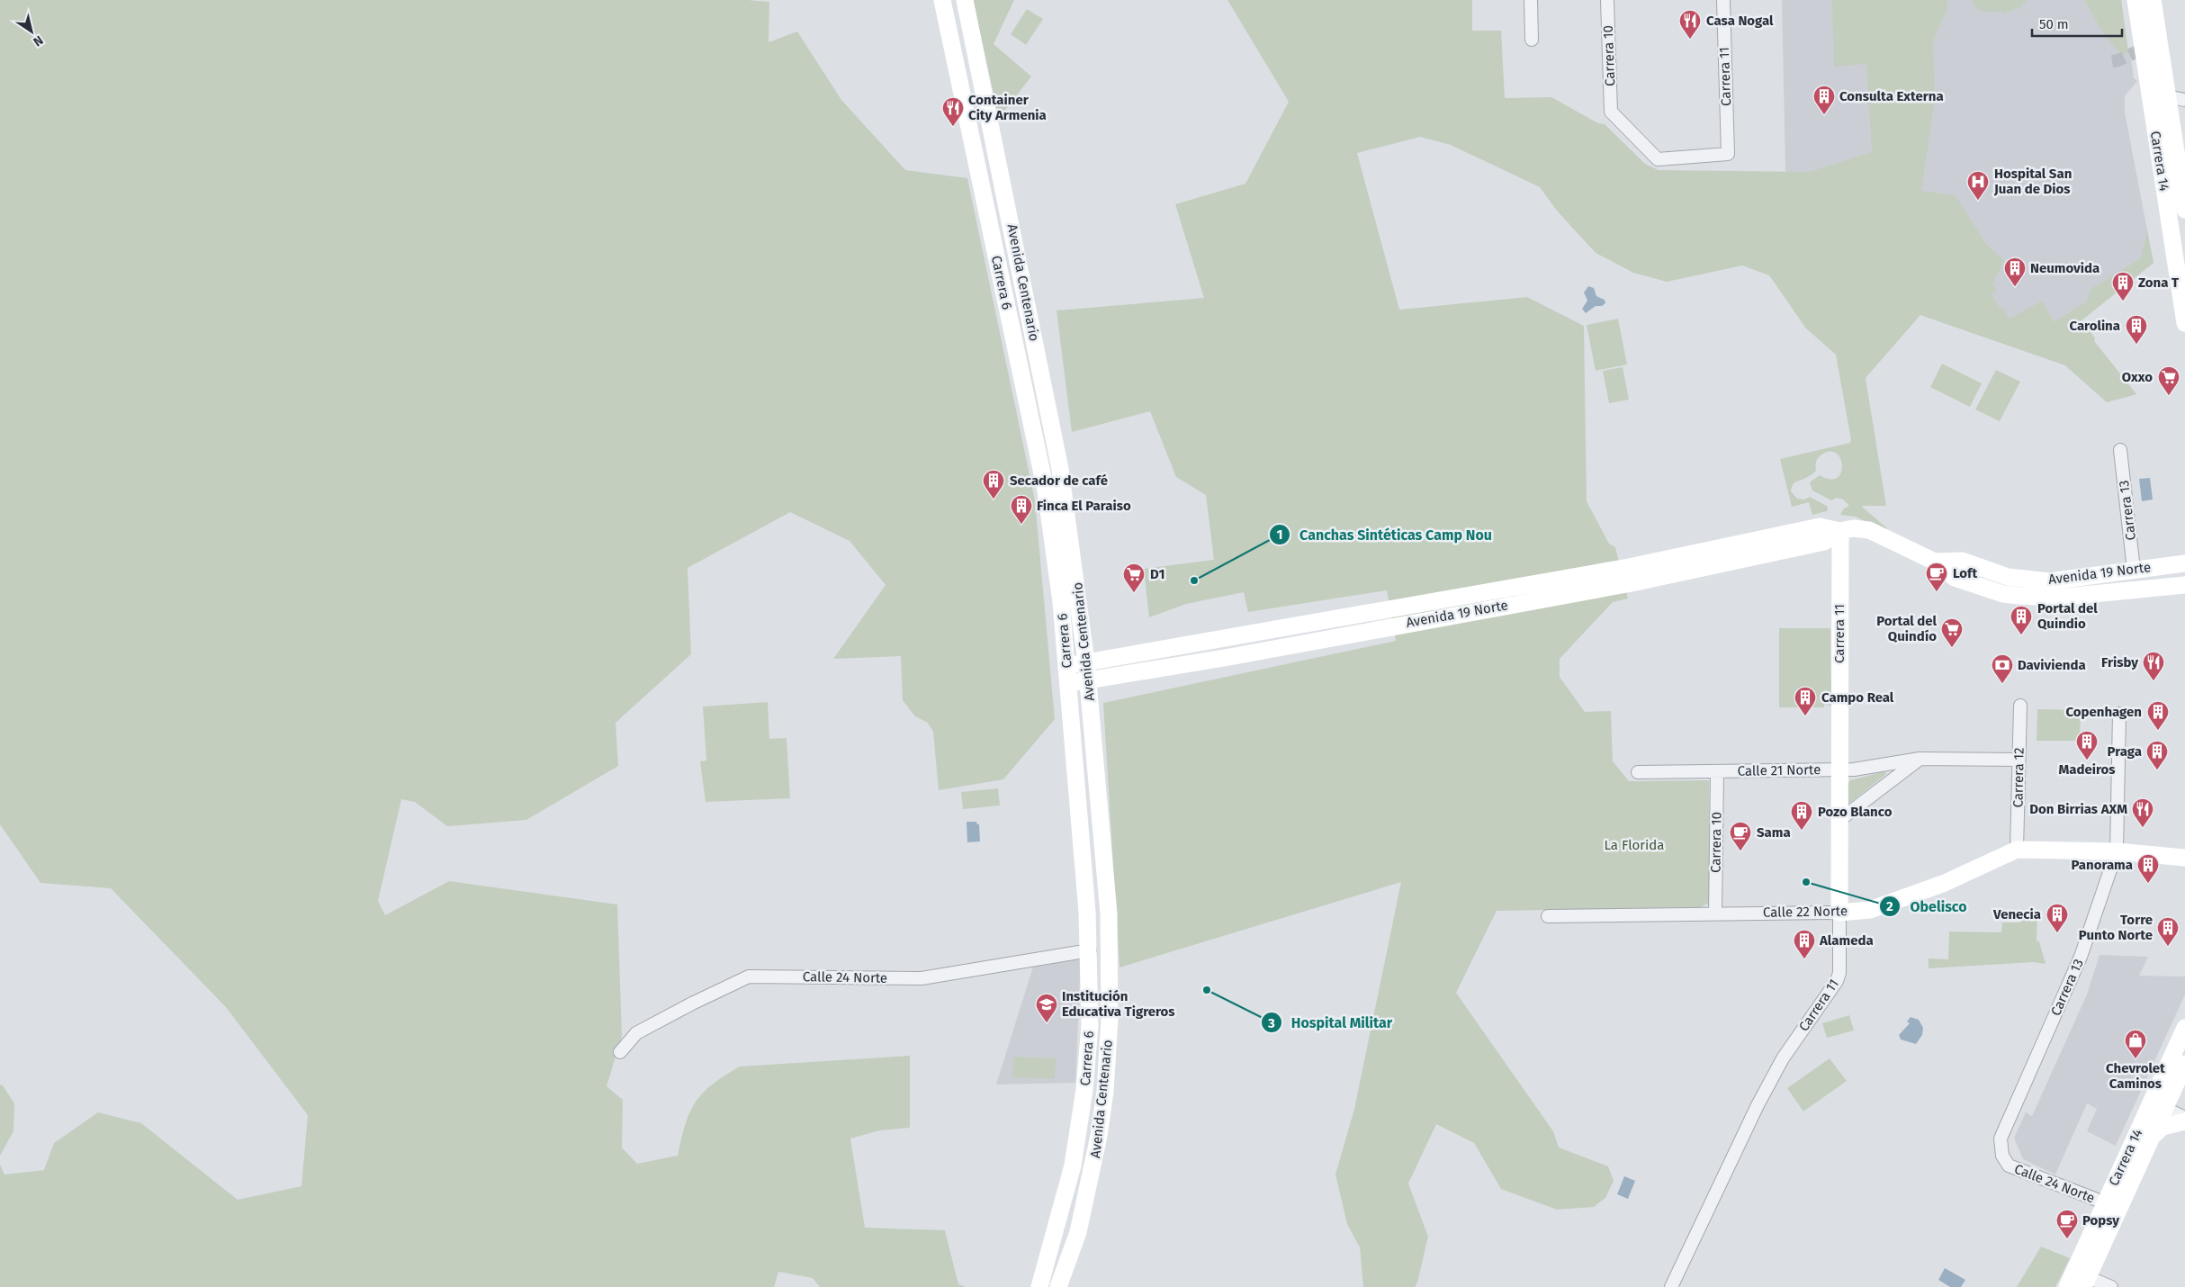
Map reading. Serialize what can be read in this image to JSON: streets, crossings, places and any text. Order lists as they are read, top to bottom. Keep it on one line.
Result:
{"streets":{"main road":["Carrera 11","Carrera 14","Carrera 6","Avenida Centenario","Avenida 19 Norte","Calle 22 Norte"],"street":["Carrera 10","Carrera 13","Calle 21 Norte","Carrera 12","Calle 24 Norte"]},"crossings":[["Carrera 10","Carrera 11"],["Carrera 10","Calle 21 Norte"],["Carrera 10","Calle 22 Norte"],["Carrera 11","Avenida 19 Norte"],["Carrera 11","Calle 21 Norte"],["Carrera 11","Calle 22 Norte"],["Carrera 14","Calle 24 Norte"],["Carrera 6","Avenida 19 Norte"],["Carrera 6","Calle 24 Norte"],["Avenida Centenario","Avenida 19 Norte"],["Carrera 13","Avenida 19 Norte"],["Carrera 13","Calle 22 Norte"],["Carrera 13","Calle 24 Norte"],["Calle 21 Norte","Carrera 12"],["Carrera 12","Calle 22 Norte"]],"parks":["La Florida"],"places":{"restaurant":["Casa Nogal","Container City Armenia","Frisby","Don Birrias AXM"],"building":["Consulta Externa","Neumovida","Zona T","Carolina","Secador de café","Finca El Paraiso","Portal del Quindio","Campo Real","Copenhagen","Madeiros","Praga","Pozo Blanco","Panorama","Venecia","Torre Punto Norte","Alameda"],"hospital":["Hospital San Juan de Dios"],"supermarket":["Oxxo","D1","Portal del Quindío"],"other":["Canchas Sintéticas Camp Nou","Obelisco","Hospital Militar"],"cafe":["Loft","Sama","Popsy"],"bank":["Davivienda"],"school or university":["Institución Educativa Tigreros"],"shop":["Chevrolet Caminos"]},"scale_bar":"50 m","north":"bottom right"}
